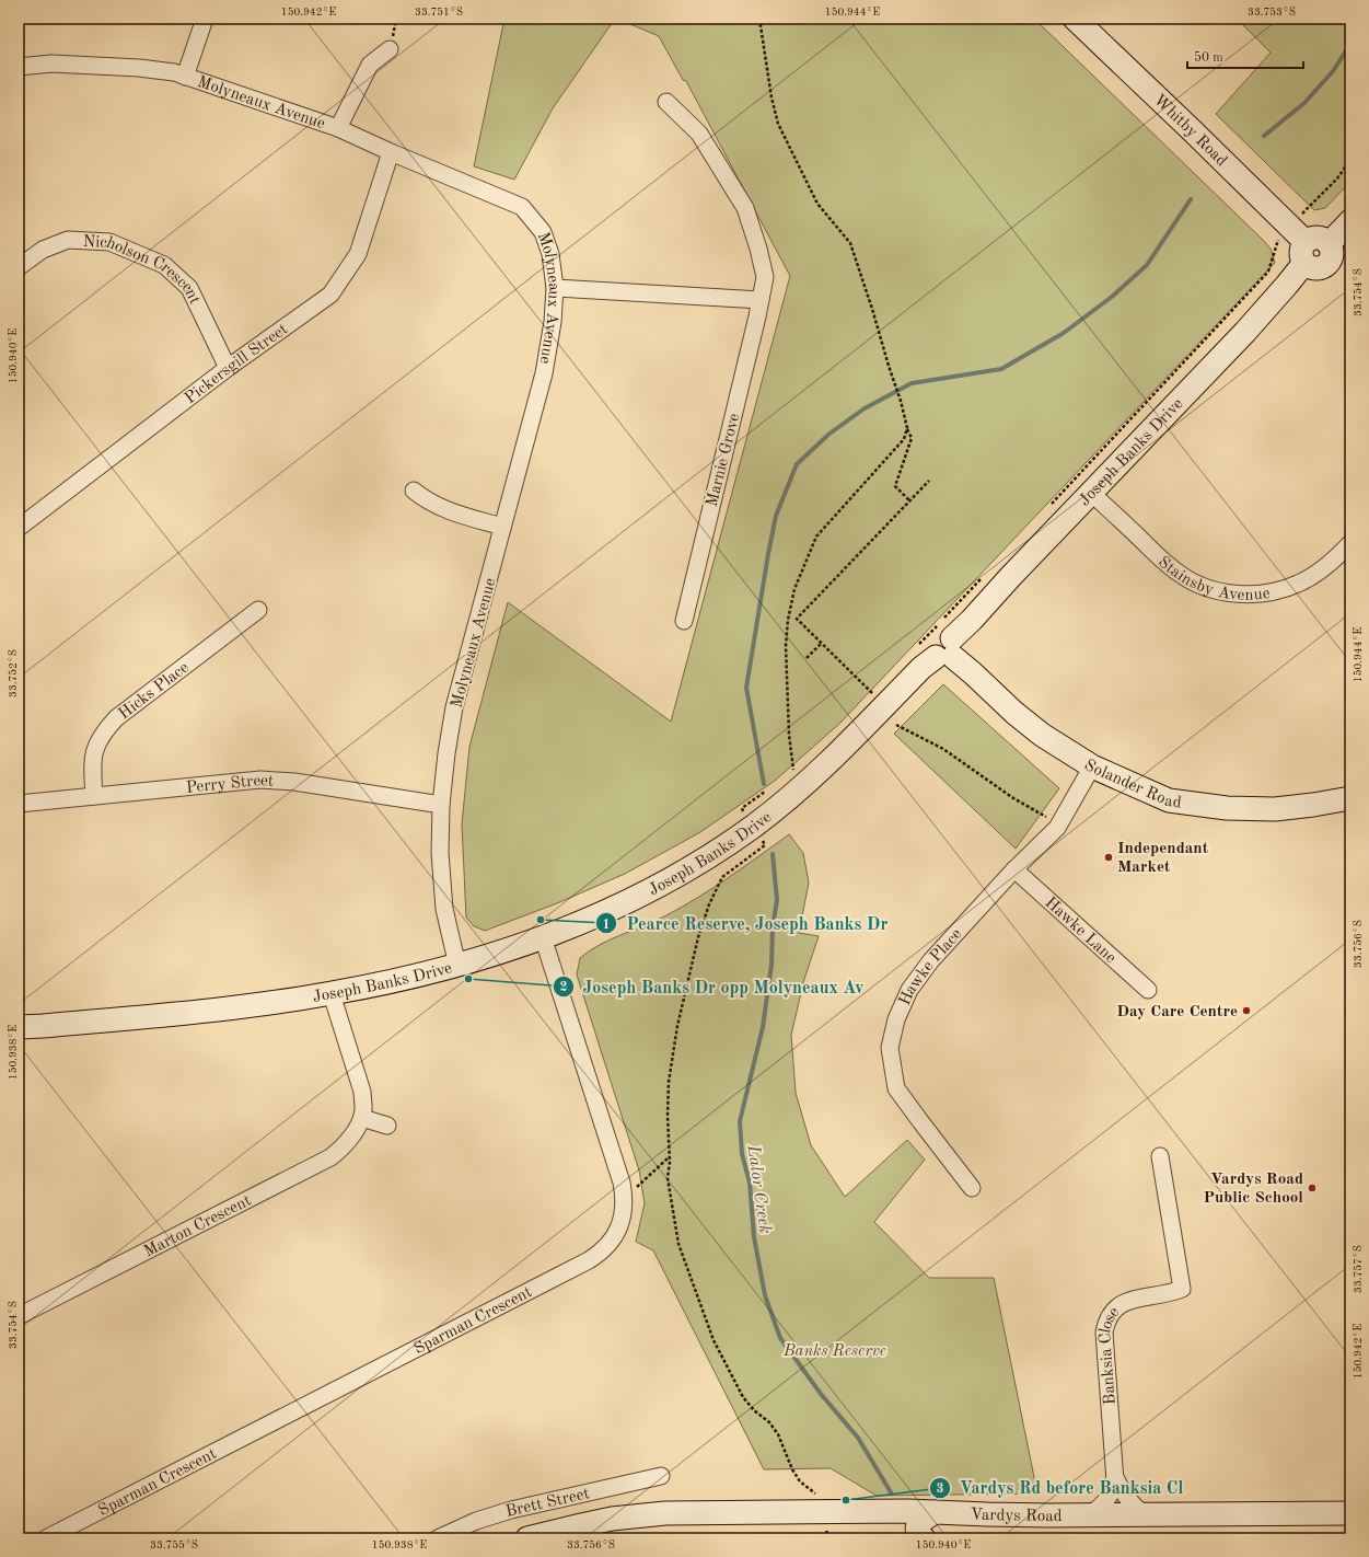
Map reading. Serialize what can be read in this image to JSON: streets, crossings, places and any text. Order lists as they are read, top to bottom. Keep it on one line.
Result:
{"streets":{"street":["Molyneaux Avenue","Whitby Road","Nicholson Crescent","Pickersgill Street","Joseph Banks Drive","Marnie Grove","Stainsby Avenue","Hicks Place","Solander Road","Perry Street","Hawke Lane","Hawke Place","Marton Crescent","Sparman Crescent","Banksia Close","Brett Street","Vardys Road"]},"crossings":[["Molyneaux Avenue","Pickersgill Street"],["Molyneaux Avenue","Joseph Banks Drive"],["Molyneaux Avenue","Perry Street"],["Whitby Road","Joseph Banks Drive"],["Nicholson Crescent","Pickersgill Street"],["Joseph Banks Drive","Stainsby Avenue"],["Joseph Banks Drive","Solander Road"],["Joseph Banks Drive","Marton Crescent"],["Joseph Banks Drive","Sparman Crescent"],["Hicks Place","Perry Street"],["Solander Road","Hawke Place"],["Hawke Lane","Hawke Place"],["Banksia Close","Vardys Road"]],"water":["Lalor Creek"],"parks":["Banks Reserve"],"places":["Independant Market","Pearce Reserve, Joseph Banks Dr","Joseph Banks Dr opp Molyneaux Av","Day Care Centre","Vardys Road Public School","Vardys Rd before Banksia Cl"],"scale_bar":"50 m","coordinates":["150.942°E","33.751°S","150.944°E","33.753°S","33.754°S","150.940°E","33.752°S","33.756°S","150.938°E","33.757°S","33.755°S"]}
